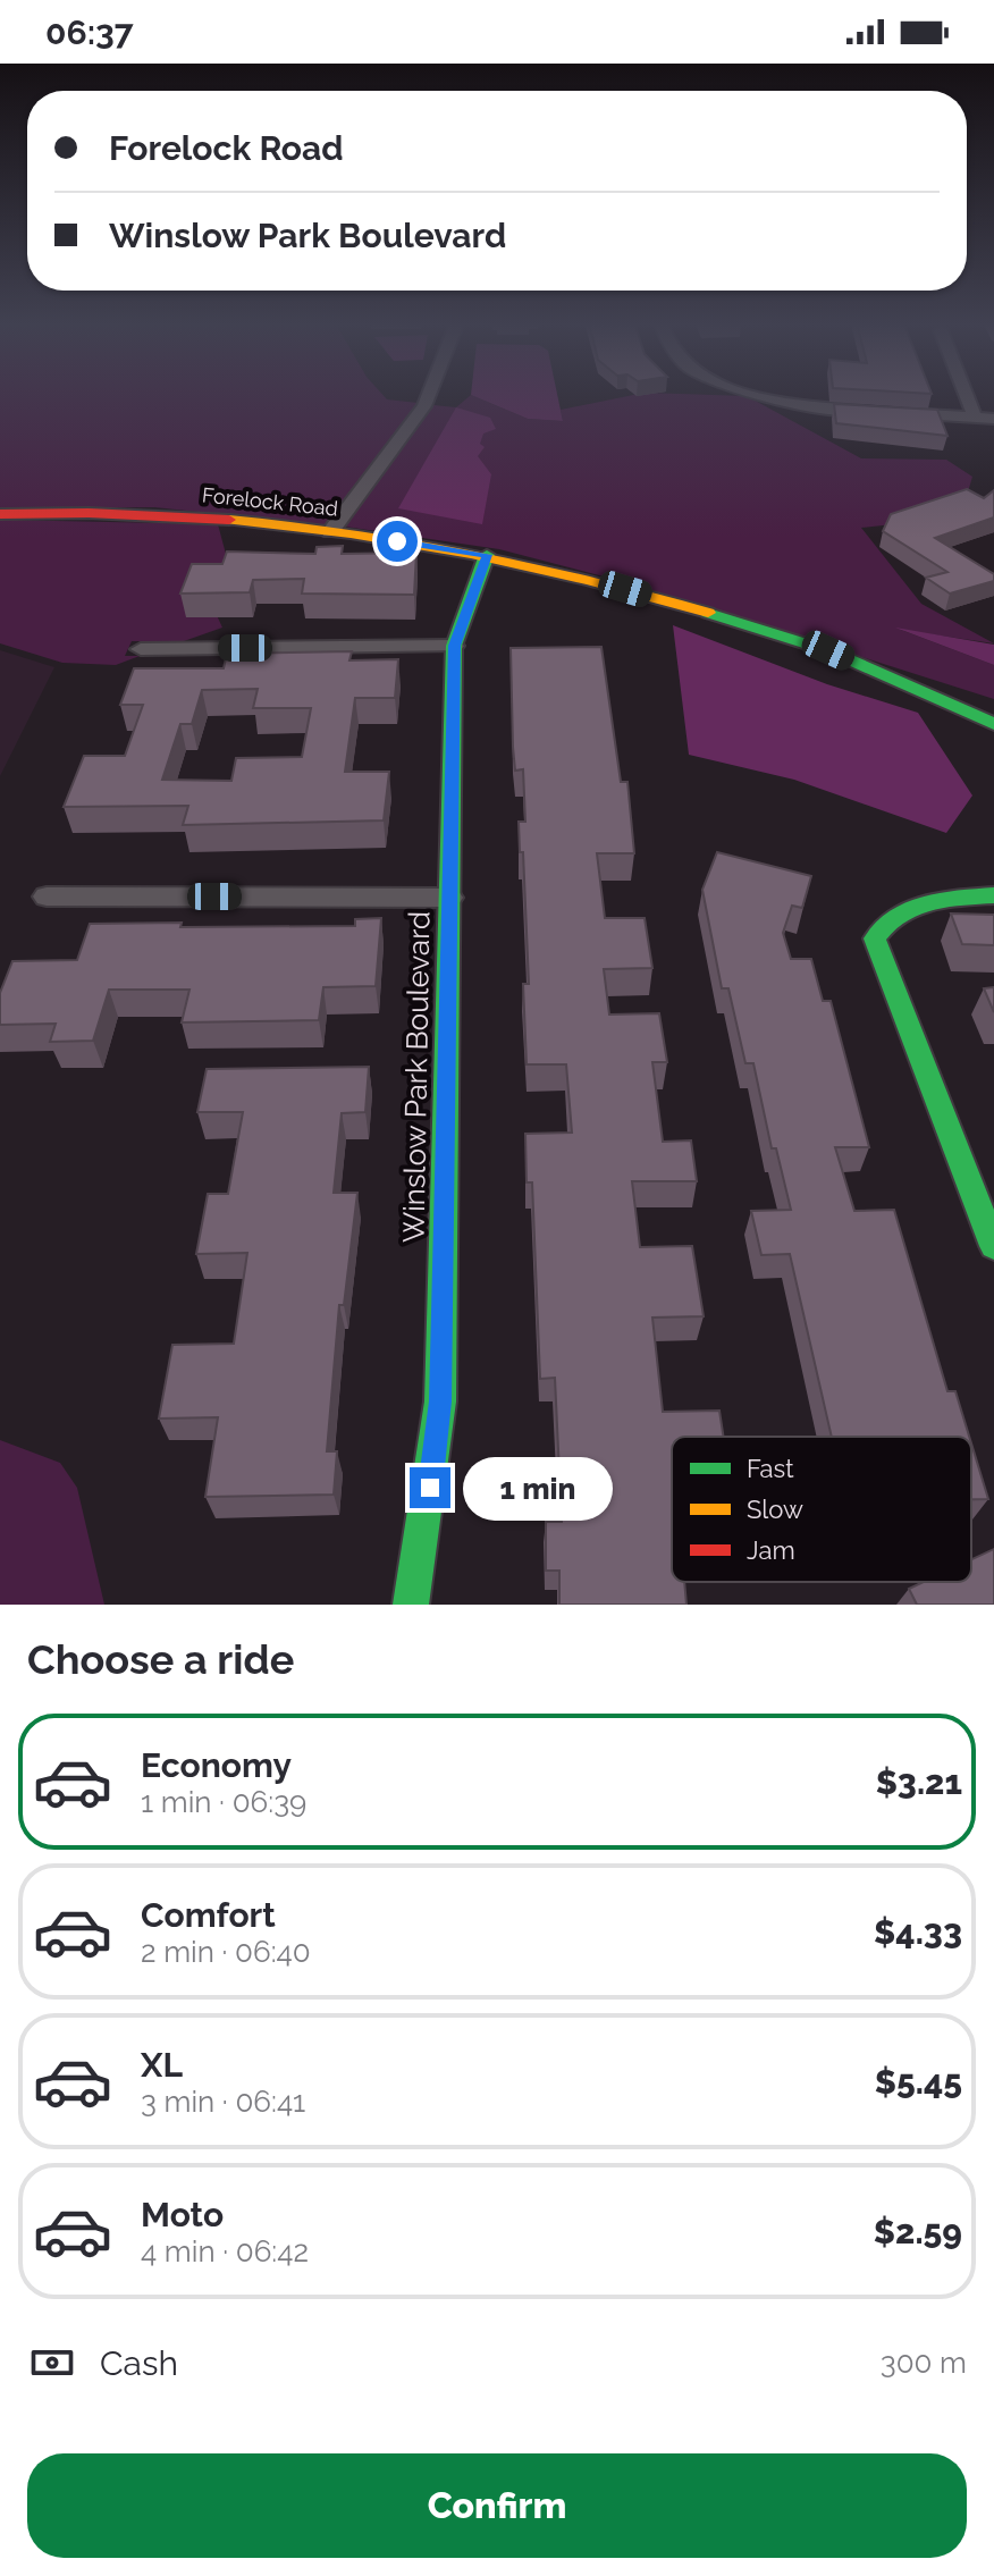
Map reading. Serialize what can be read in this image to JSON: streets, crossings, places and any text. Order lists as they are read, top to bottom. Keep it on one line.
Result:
{"streets":{"street":["Forelock Road","Winslow Park Boulevard"]},"crossings":[["Forelock Road","Winslow Park Boulevard"]],"legend":["Fast","Slow","Jam"],"page":{"status":"06:37","banner":["Forelock Road","Winslow Park Boulevard"],"bubble":"1 min","heading":"Choose a ride","list":[{"name":"Economy","note":"1 min · 06:39","value":"$3.21"},{"name":"Comfort","note":"2 min · 06:40","value":"$4.33"},{"name":"XL","note":"3 min · 06:41","value":"$5.45"},{"name":"Moto","note":"4 min · 06:42","value":"$2.59"}],"pay":["Cash","300 m"],"buttons":"Confirm"}}
